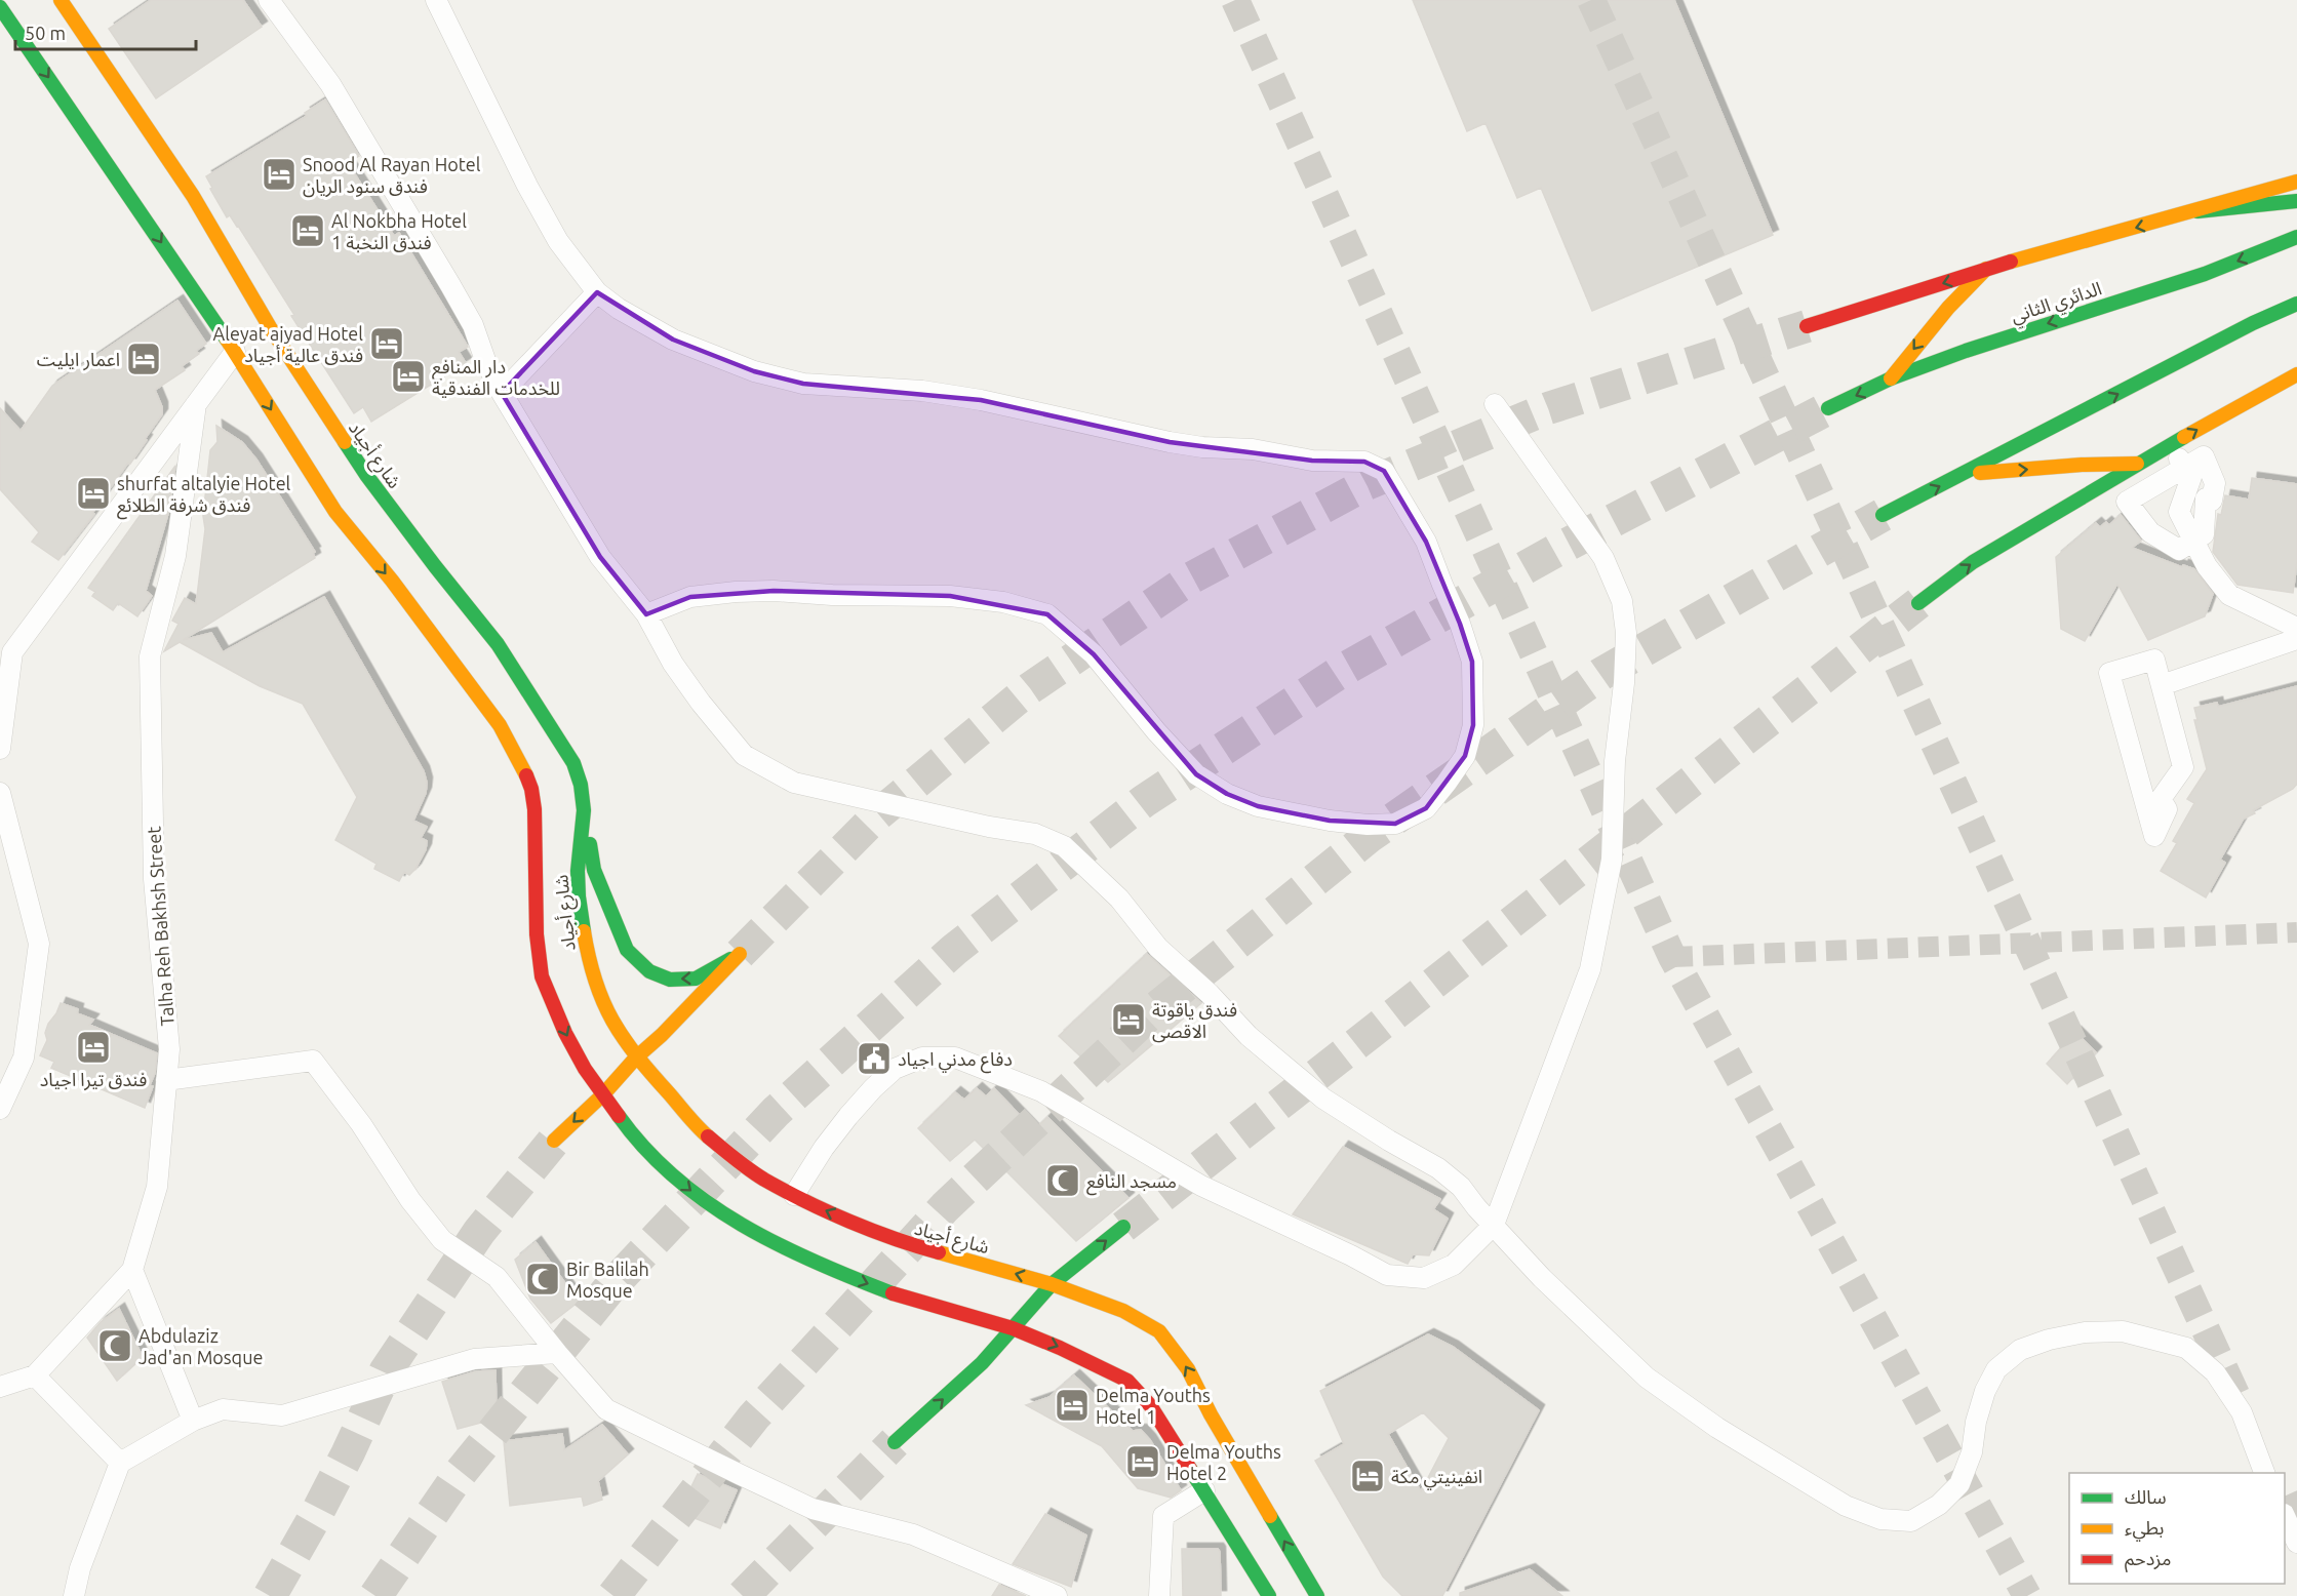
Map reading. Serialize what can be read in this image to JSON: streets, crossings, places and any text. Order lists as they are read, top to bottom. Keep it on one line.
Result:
{"streets":{"main road":["الدائري الثاني","شارع أجياد"],"street":["Talha Reh Bakhsh Street"]},"places":{"hotel":["Snood Al Rayan Hotel فندق سنود الريان","Al Nokbha Hotel 1 فندق النخبة","Aleyat ajyad Hotel فندق عالية أجياد","اعمار ايليت","دار المنافع للخدمات الفندقية","shurfat altalyie Hotel فندق شرفة الطلائع","فندق ياقوتة الاقصى","فندق تيرا اجياد","Delma Youths Hotel 1","Delma Youths Hotel 2","انفينيتي مكة"],"public building":["دفاع مدني اجياد"],"mosque":["مسجد النافع","Bir Balilah Mosque","Abdulaziz Jad'an Mosque"]},"legend":["سالك","بطيء","مزدحم"],"scale_bar":"50 m"}
